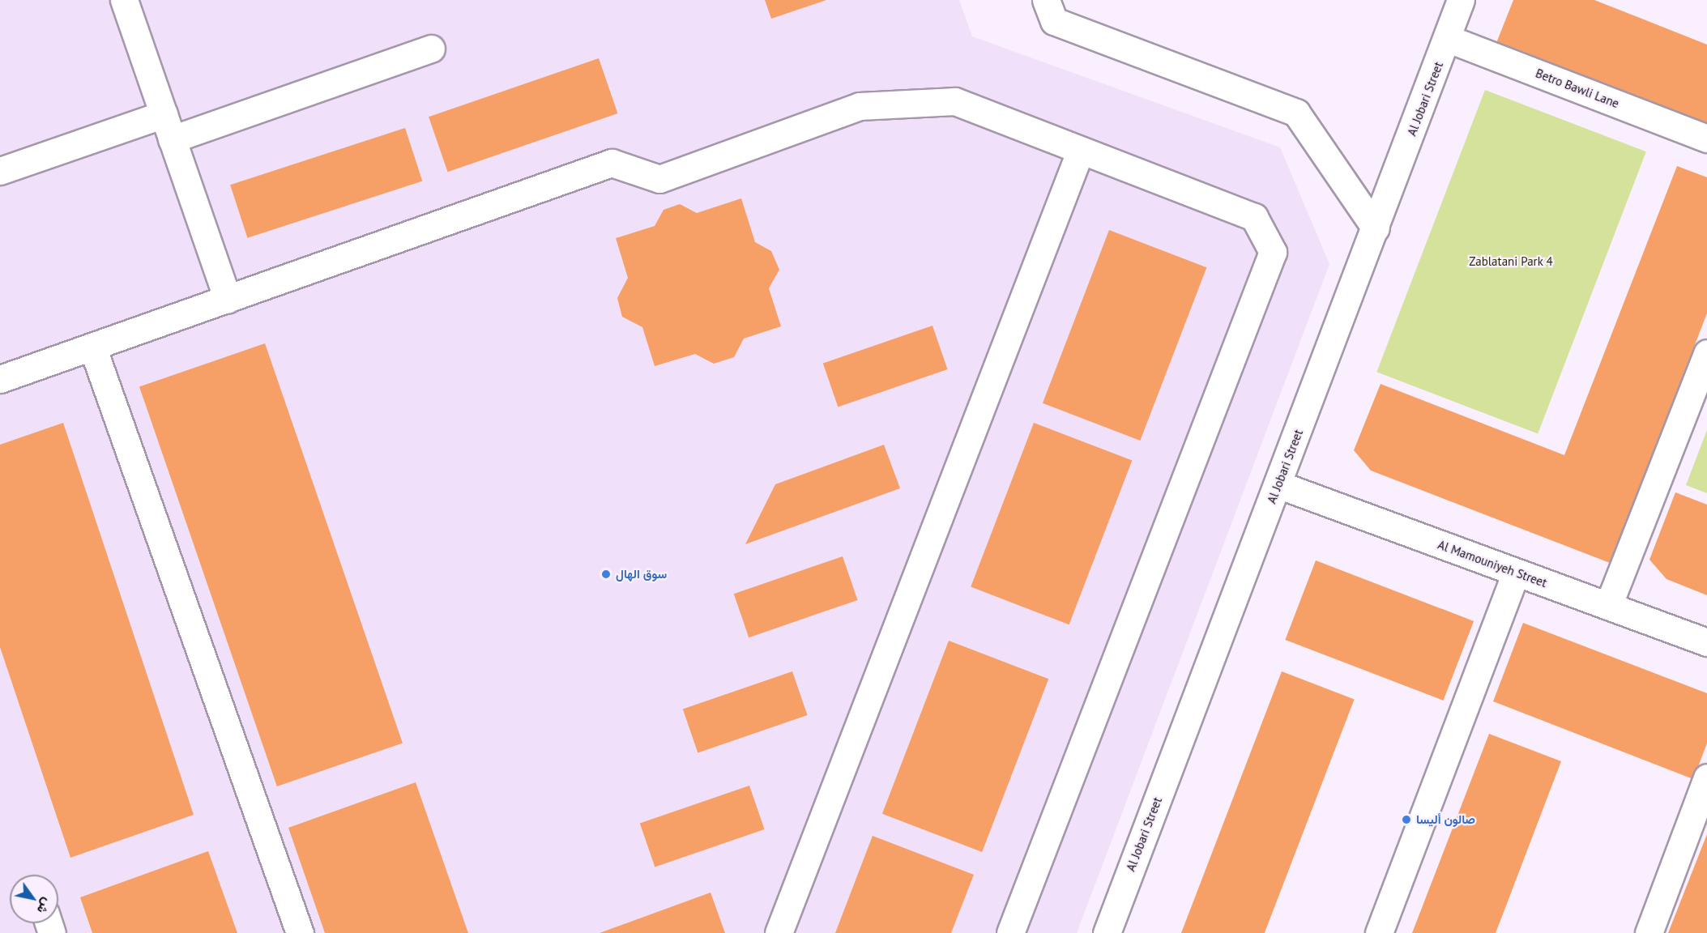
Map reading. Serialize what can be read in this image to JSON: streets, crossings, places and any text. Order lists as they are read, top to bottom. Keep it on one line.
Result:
{"streets":{"street":["Betro Bawli Lane","Al Jobari Street","Al Mamouniyeh Street"]},"crossings":[["Betro Bawli Lane","Al Jobari Street"],["Al Jobari Street","Al Mamouniyeh Street"]],"parks":["Zablatani Park 4"],"places":["سوق الهال","صالون أليسا"],"north":"bottom right"}
